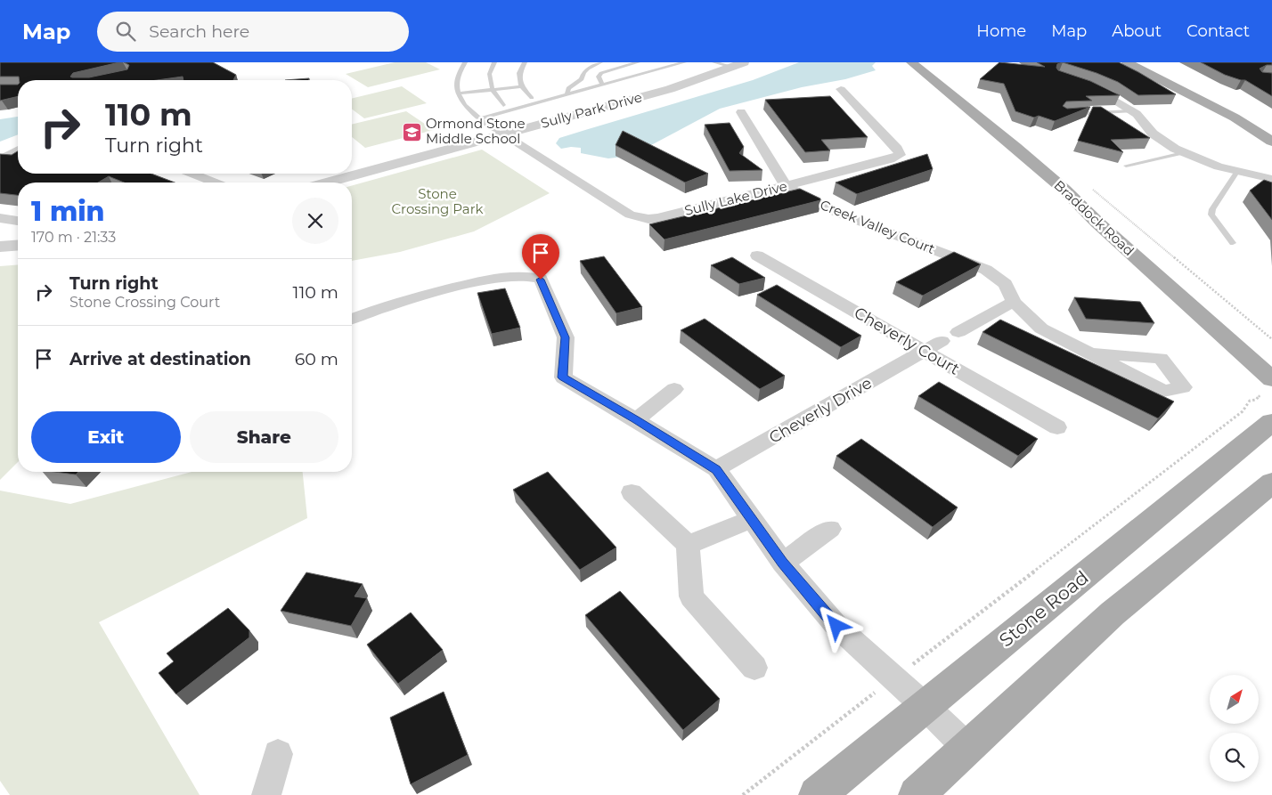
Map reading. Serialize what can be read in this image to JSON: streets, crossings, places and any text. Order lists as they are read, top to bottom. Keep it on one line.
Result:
{"streets":{"main road":["Braddock Road","Stone Road"],"street":["Sully Park Drive","Sully Lake Drive","Creek Valley Court","Cheverly Court","Cheverly Drive"]},"crossings":[["Sully Park Drive","Sully Lake Drive"],["Sully Lake Drive","Creek Valley Court"],["Cheverly Court","Cheverly Drive"]],"parks":["Stone Crossing Park"],"places":{"school or university":["Ormond Stone Middle School"]},"north":"top right","page":{"header":"Map","search":"Search here","nav":["Home","Map","About","Contact"],"turn":["110 m","Turn right"],"heading":["1 min","170 m · 21:33"],"list":[{"name":"Turn right","note":"Stone Crossing Court","value":"110 m"},{"name":"Arrive at destination","value":"60 m"}],"buttons":["Exit","Share"]}}
